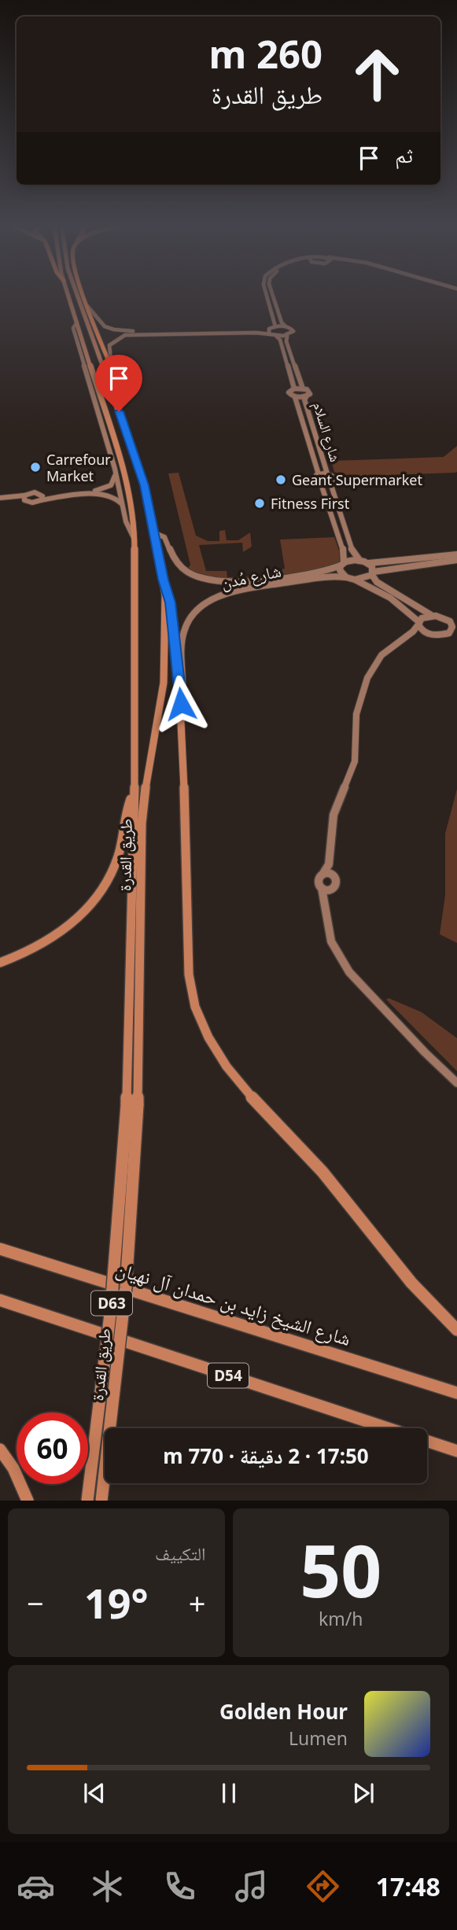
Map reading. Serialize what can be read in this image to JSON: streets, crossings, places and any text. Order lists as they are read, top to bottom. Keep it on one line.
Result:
{"streets":{"main road":["طريق القدرة","D63","شارع الشيخ زايد بن حمدان آل نهيان","D54"],"street":["شارع السلام","شارع مُدن"]},"crossings":[["شارع السلام","شارع مُدن"],["شارع مُدن","طريق القدرة"]],"places":["Carrefour Market","Geant Supermarket","Fitness First"],"page":{"turn":["260 m","طريق القدرة"],"then":"ثم","limit":"60","trip":"17:50 · 2 دقيقة · 770 m","tile":[["50","km/h"],"التكييف"],"heat":["−","19°","+"],"song":["Golden Hour","Lumen"],"tabs":"17:48"}}
